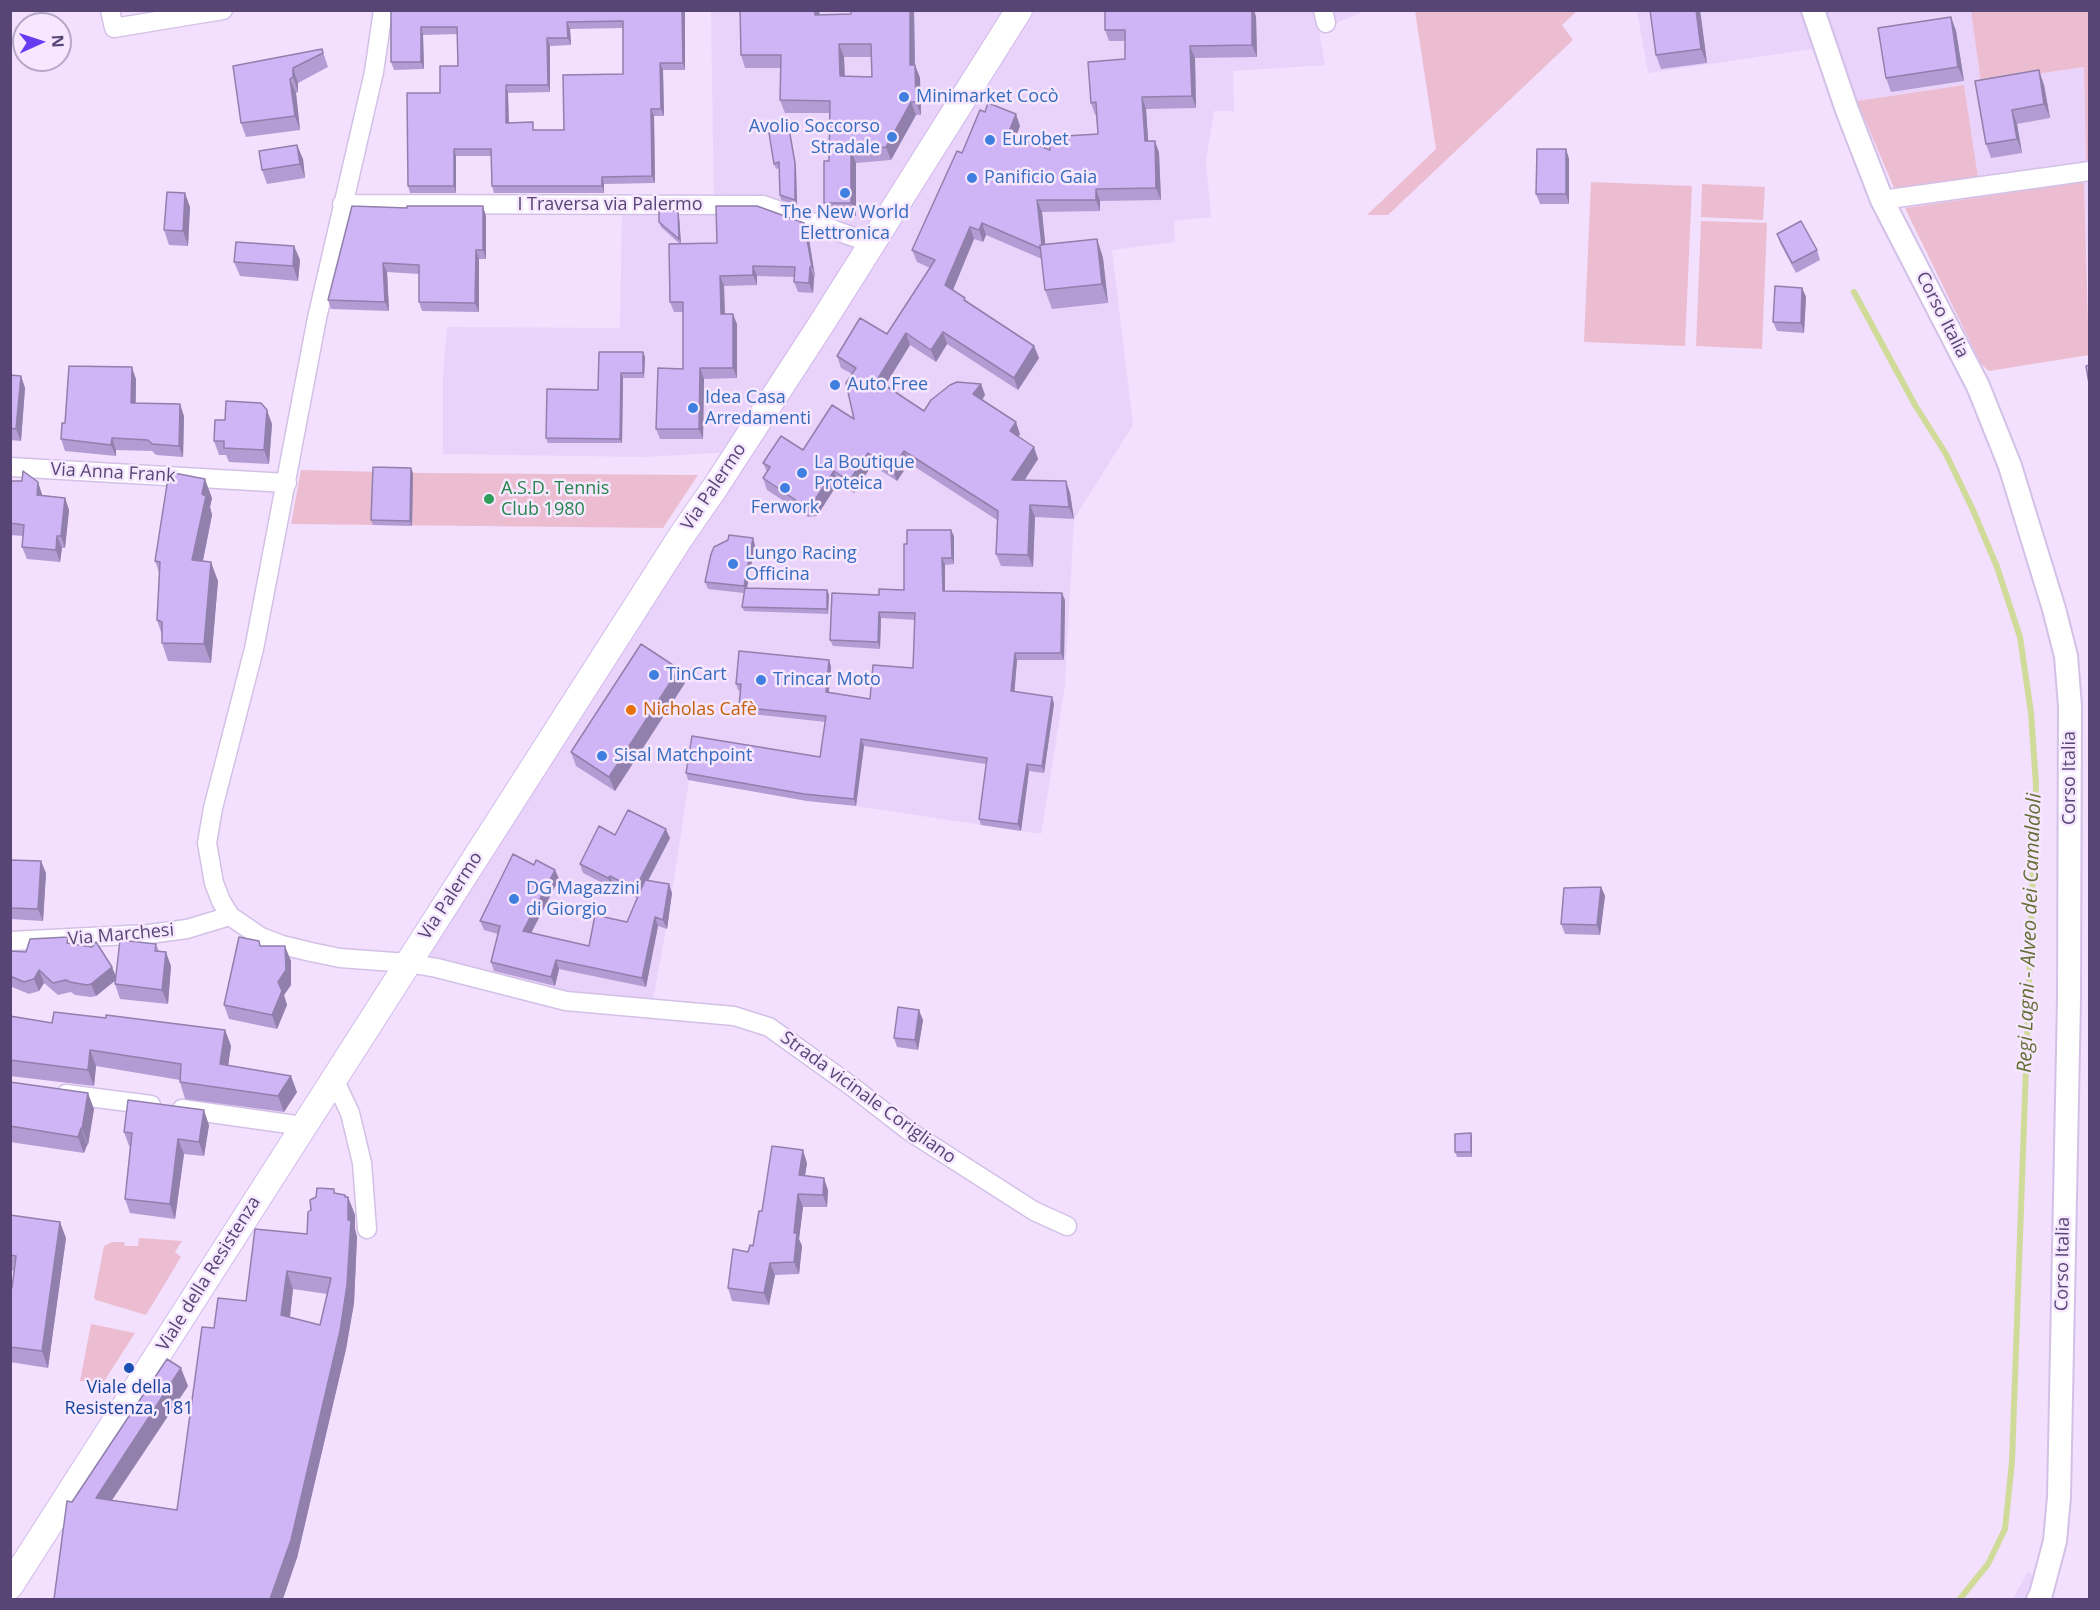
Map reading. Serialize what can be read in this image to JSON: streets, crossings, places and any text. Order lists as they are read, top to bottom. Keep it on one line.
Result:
{"streets":{"main road":["Via Palermo","Viale della Resistenza"],"street":["I Traversa via Palermo","Corso Italia","Via Anna Frank","Via Marchesi","Strada vicinale Corigliano"]},"crossings":[["I Traversa via Palermo","Via Palermo"],["Via Palermo","Strada vicinale Corigliano"],["Via Palermo","Viale della Resistenza"],["Via Marchesi","Strada vicinale Corigliano"],["Strada vicinale Corigliano","Viale della Resistenza"]],"water":["Regi Lagni - Alveo dei Camaldoli"],"places":["Minimarket Cocò","Avolio Soccorso Stradale","Eurobet","Panificio Gaia","The New World Elettronica","Auto Free","Idea Casa Arredamenti","La Boutique Proteica","Ferwork","A.S.D. Tennis Club 1980","Lungo Racing Officina","TinCart","Trincar Moto","Nicholas Cafè","Sisal Matchpoint","DG Magazzini di Giorgio","Viale della Resistenza, 181"],"north":"right"}
